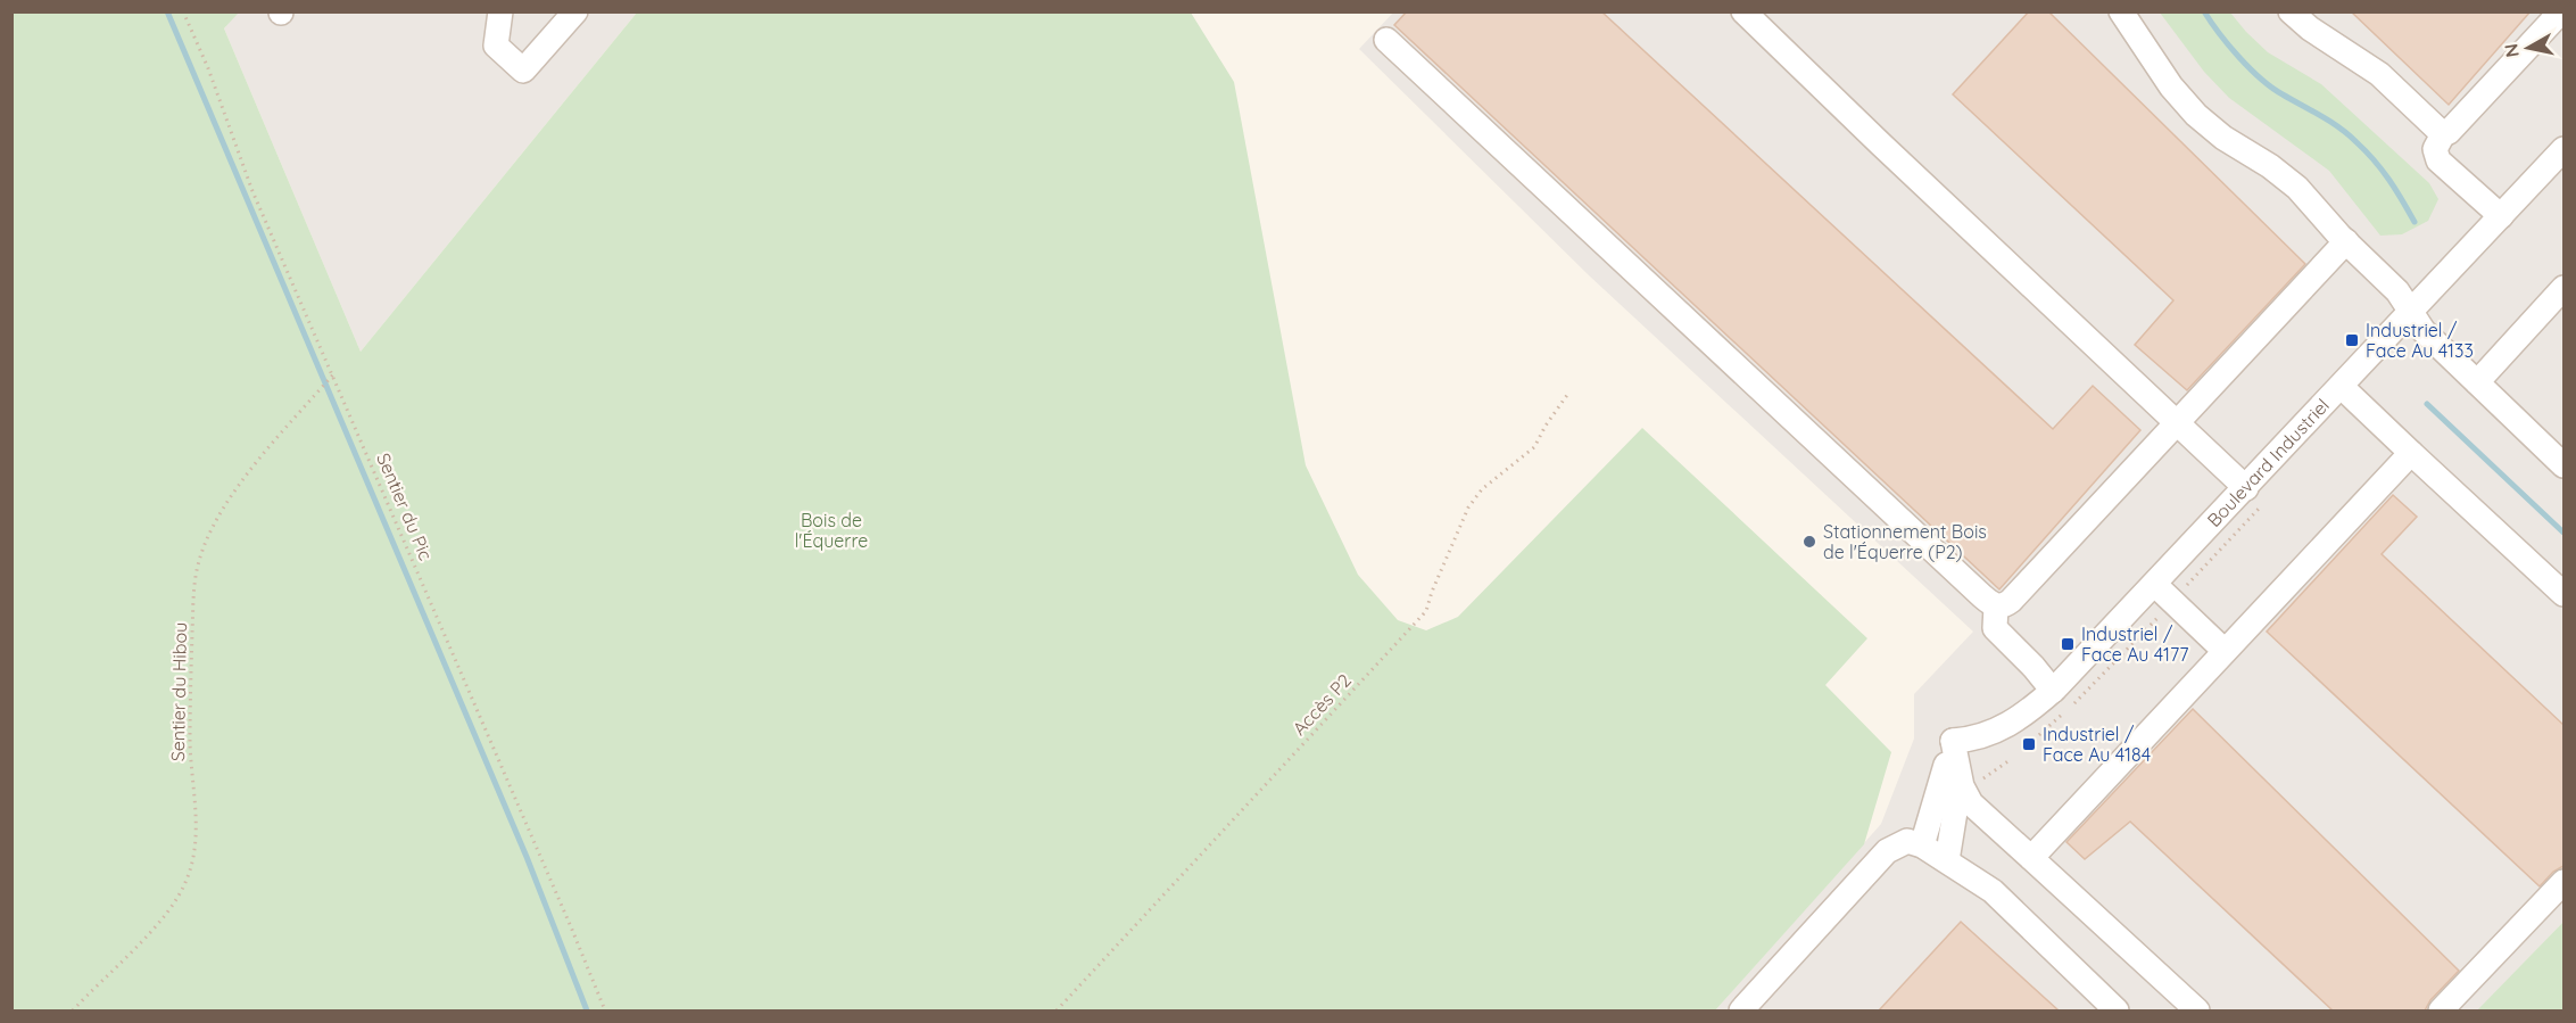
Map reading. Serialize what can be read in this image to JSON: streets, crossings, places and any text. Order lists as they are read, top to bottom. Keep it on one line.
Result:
{"streets":{"street":["Boulevard Industriel"],"path":["Sentier du Pic","Sentier du Hibou","Accès P2"]},"crossings":[["Sentier du Pic","Sentier du Hibou"]],"parks":["Bois de l'Équerre"],"places":{"transit":["Industriel / Face Au 4133","Industriel / Face Au 4177","Industriel / Face Au 4184"],"other":["Stationnement Bois de l'Équerre (P2)"]},"north":"left"}
